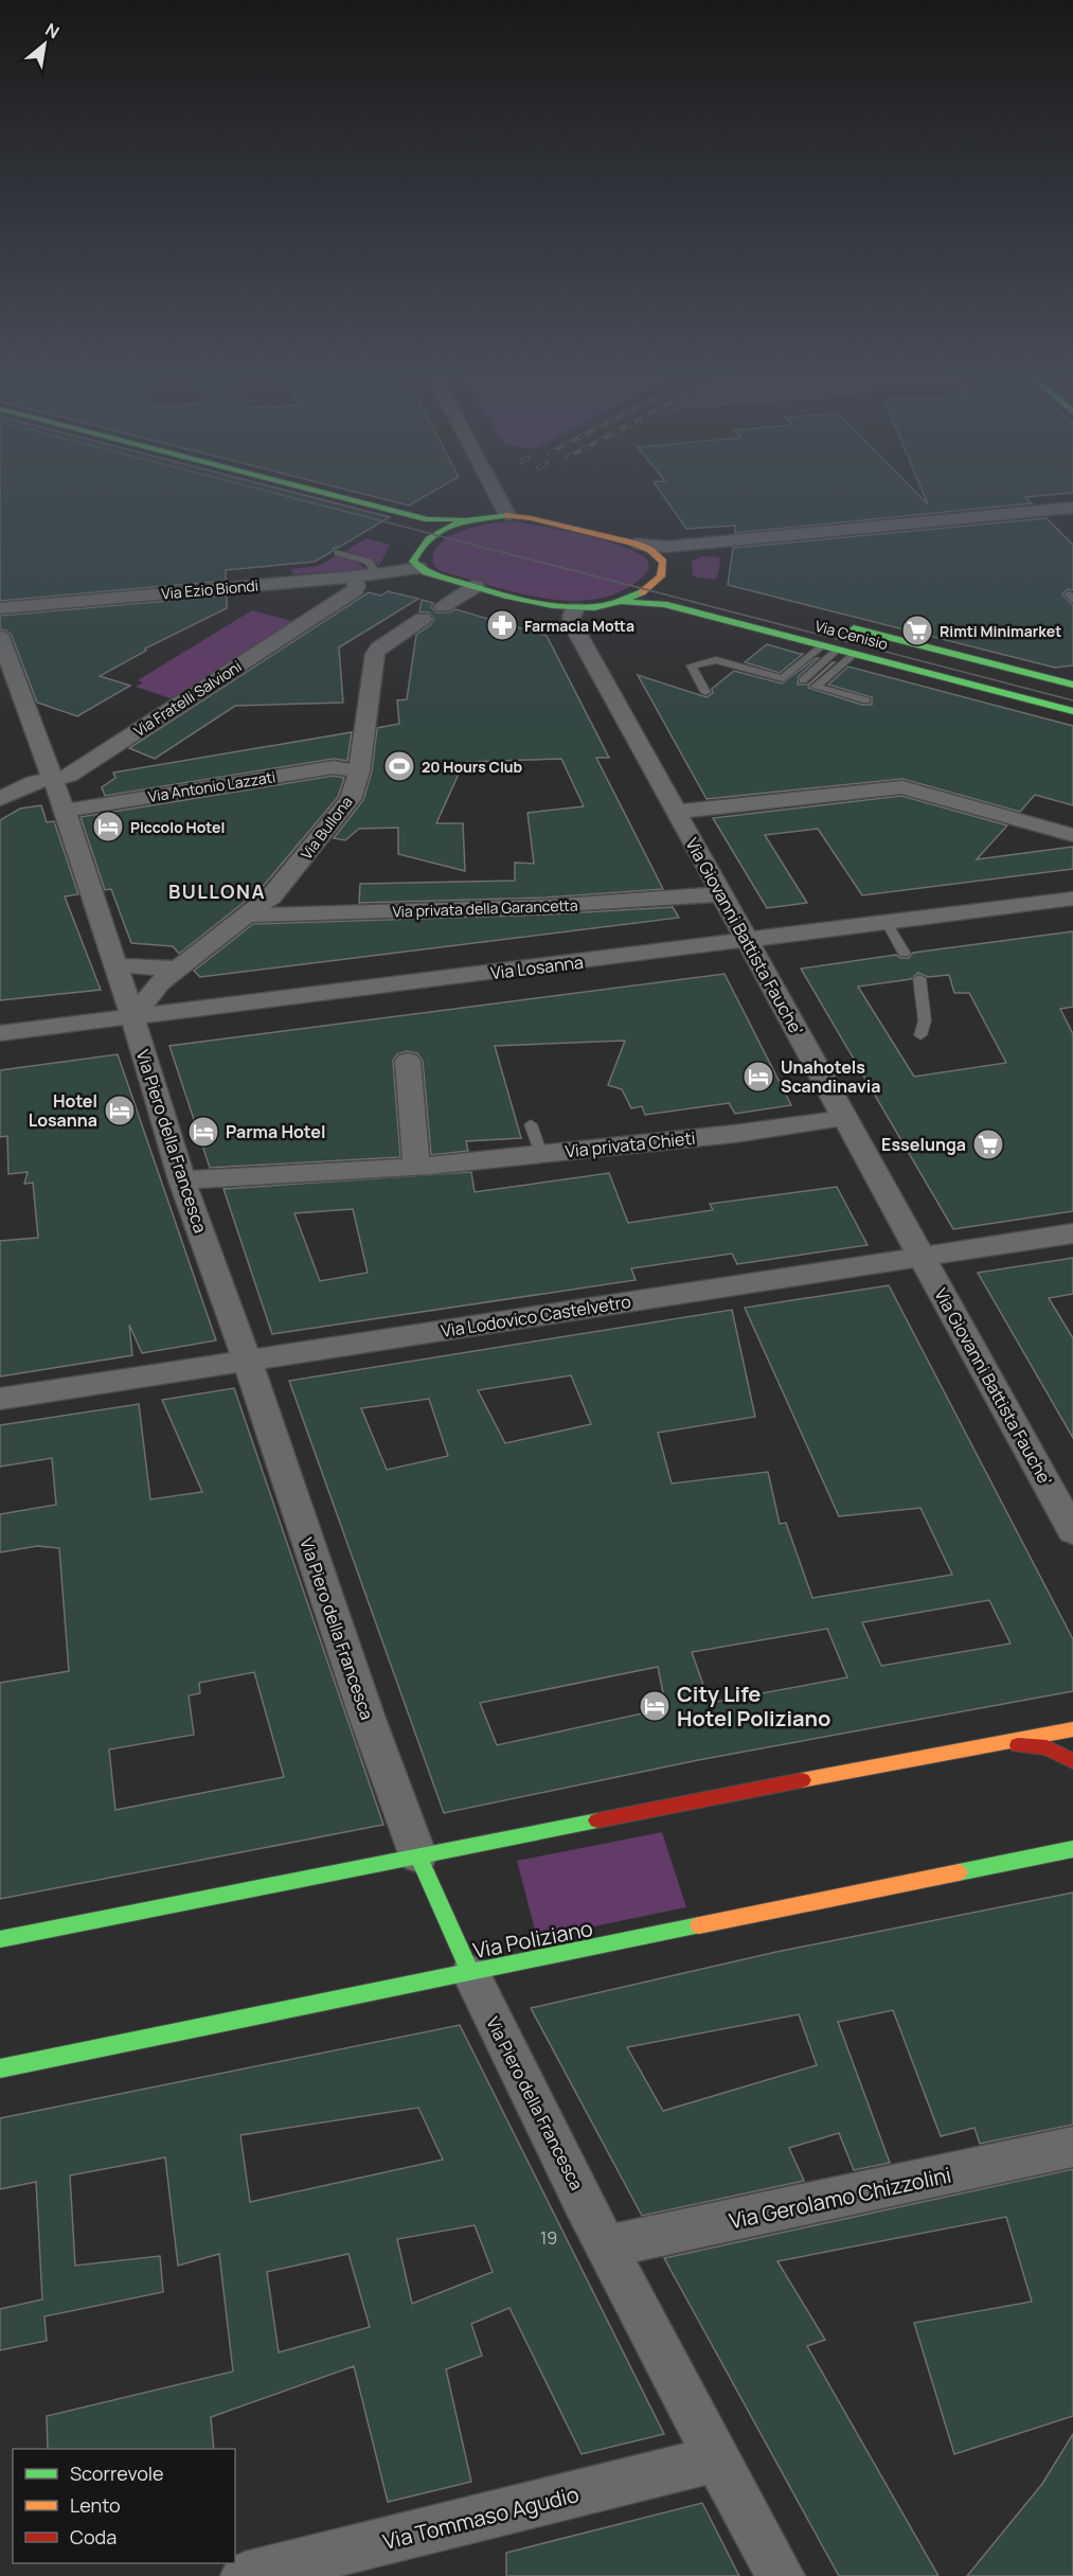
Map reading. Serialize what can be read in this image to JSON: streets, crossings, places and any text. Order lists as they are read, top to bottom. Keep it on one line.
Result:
{"streets":{"main road":["Via Cenisio","Via Piero della Francesca","Via Poliziano"],"street":["Via Ezio Biondi","Via Fratelli Salvioni","Via Antonio Lazzati","Via Bullona","Via privata della Garancetta","Via Giovanni Battista Fauche'","Via Losanna","Via privata Chieti","Via Lodovico Castelvetro","Via Gerolamo Chizzolini","Via Tommaso Agudio"]},"crossings":[["Via Ezio Biondi","Via Fratelli Salvioni"],["Via Fratelli Salvioni","Via Piero della Francesca"],["Via Antonio Lazzati","Via Bullona"],["Via Antonio Lazzati","Via Piero della Francesca"],["Via Bullona","Via privata della Garancetta"],["Via Bullona","Via Losanna"],["Via Bullona","Via Piero della Francesca"],["Via privata della Garancetta","Via Giovanni Battista Fauche'"],["Via Giovanni Battista Fauche'","Via Losanna"],["Via Giovanni Battista Fauche'","Via privata Chieti"],["Via Giovanni Battista Fauche'","Via Lodovico Castelvetro"],["Via Losanna","Via Piero della Francesca"],["Via Piero della Francesca","Via privata Chieti"],["Via Piero della Francesca","Via Lodovico Castelvetro"],["Via Piero della Francesca","Via Poliziano"],["Via Piero della Francesca","Via Gerolamo Chizzolini"],["Via Piero della Francesca","Via Tommaso Agudio"]],"districts":["BULLONA"],"places":{"pharmacy":["Farmacia Motta"],"supermarket":["Rimti Minimarket","Esselunga"],"sports":["20 Hours Club"],"hotel":["Piccolo Hotel","Unahotels Scandinavia","Hotel Losanna","Parma Hotel","City Life Hotel Poliziano"]},"house_numbers":["19"],"legend":["Scorrevole","Lento","Coda"],"north":"top right"}
